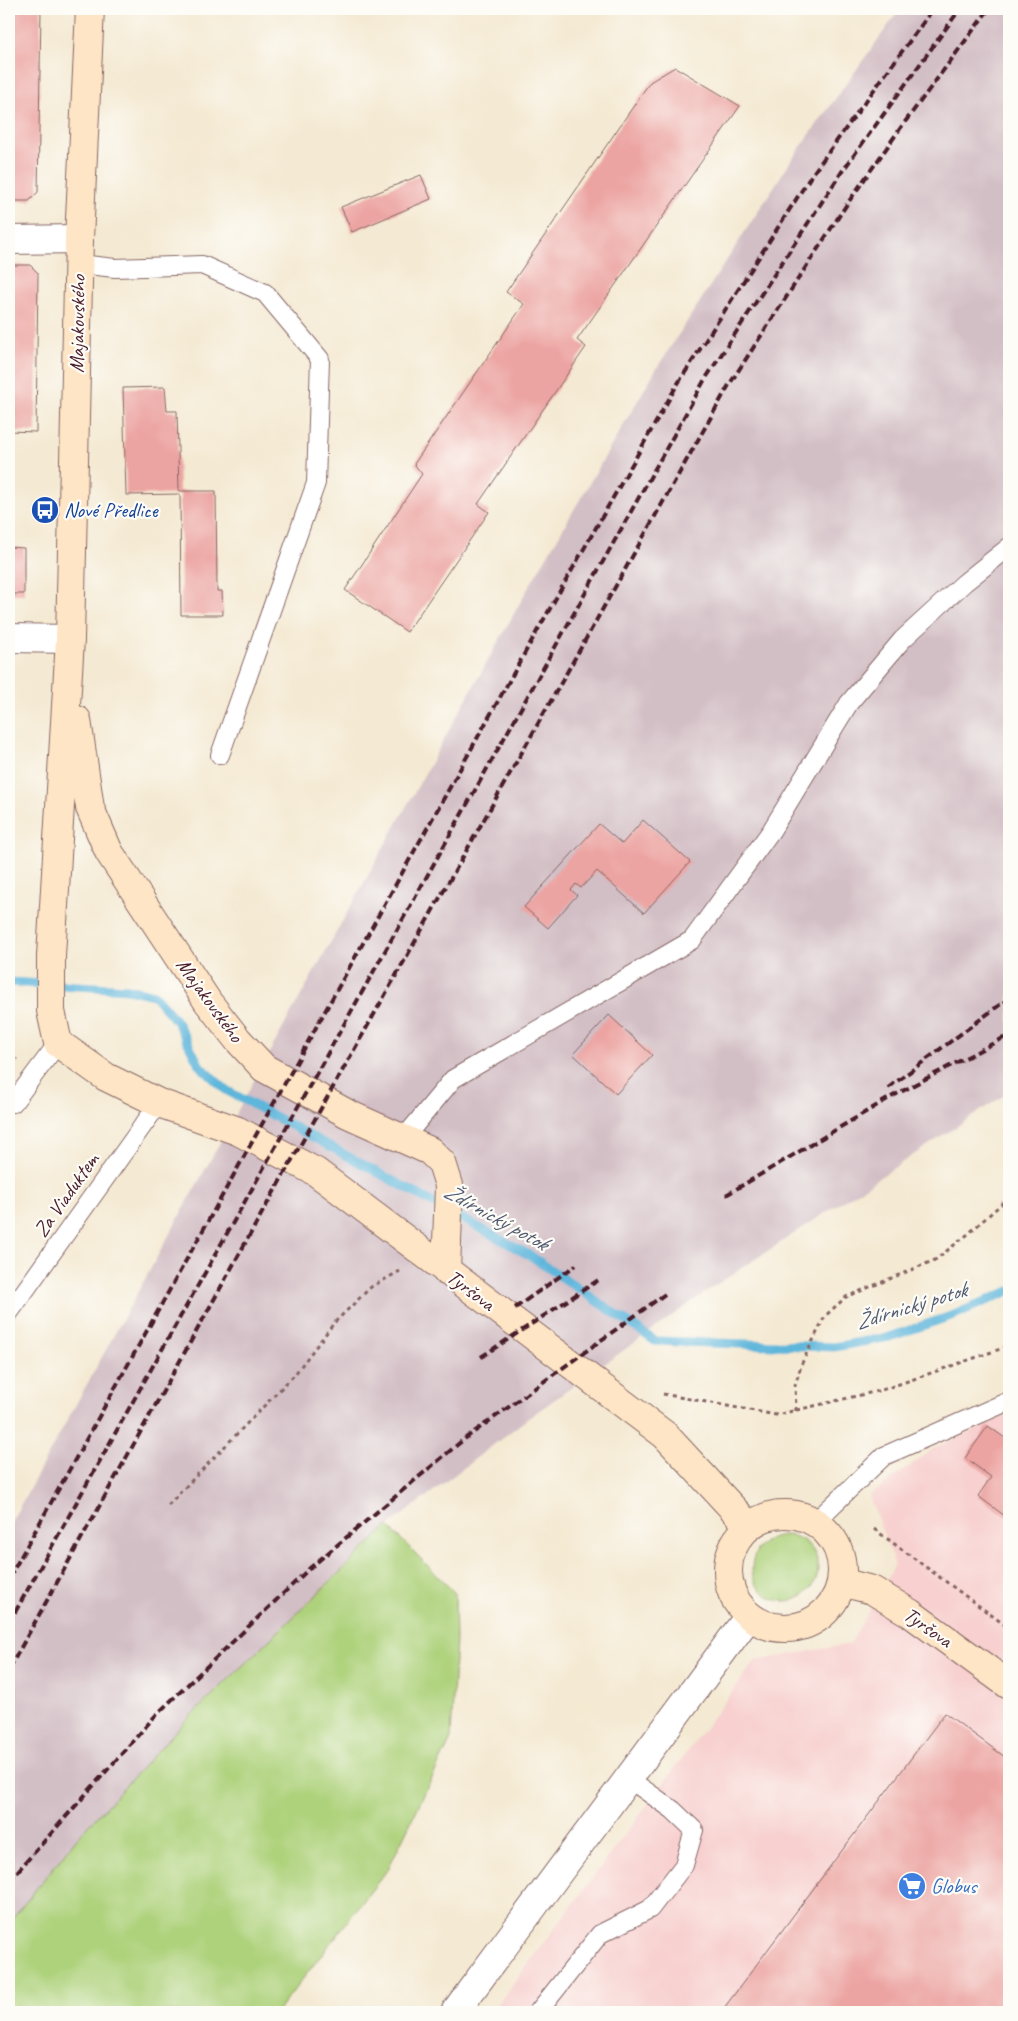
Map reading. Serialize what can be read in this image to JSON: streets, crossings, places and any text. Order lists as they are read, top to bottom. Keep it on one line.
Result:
{"streets":{"main road":["Majakovského","Tyršova"],"lane":["Za Viaduktem"]},"crossings":[["Majakovského","Tyršova"],["Za Viaduktem","Tyršova"]],"water":["Ždírnický potok"],"places":{"bus stop":["Nové Předlice"],"supermarket":["Globus"]}}
